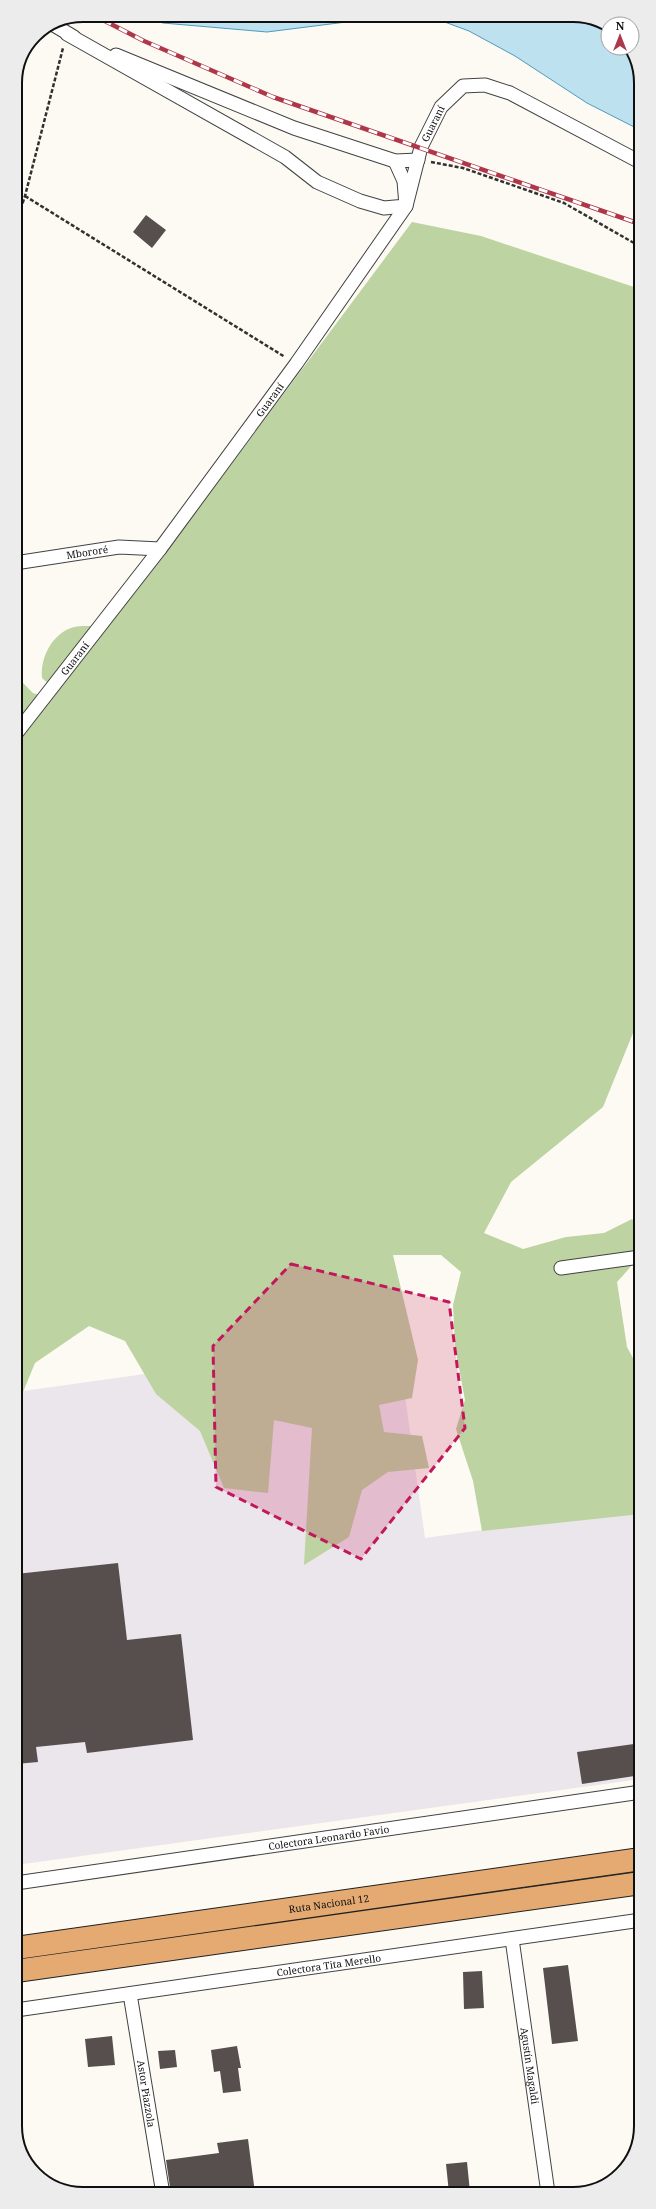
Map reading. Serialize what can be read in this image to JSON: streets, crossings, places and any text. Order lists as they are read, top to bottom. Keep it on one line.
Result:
{"streets":{"highway":["Ruta Nacional 12"],"street":["Guaraní","Mbororé","Colectora Leonardo Favio","Colectora Tita Merello","Agustín Magaldi","Astor Piazzola"]},"crossings":[["Guaraní","Mbororé"],["Colectora Tita Merello","Agustín Magaldi"],["Colectora Tita Merello","Astor Piazzola"]],"north":"top"}
